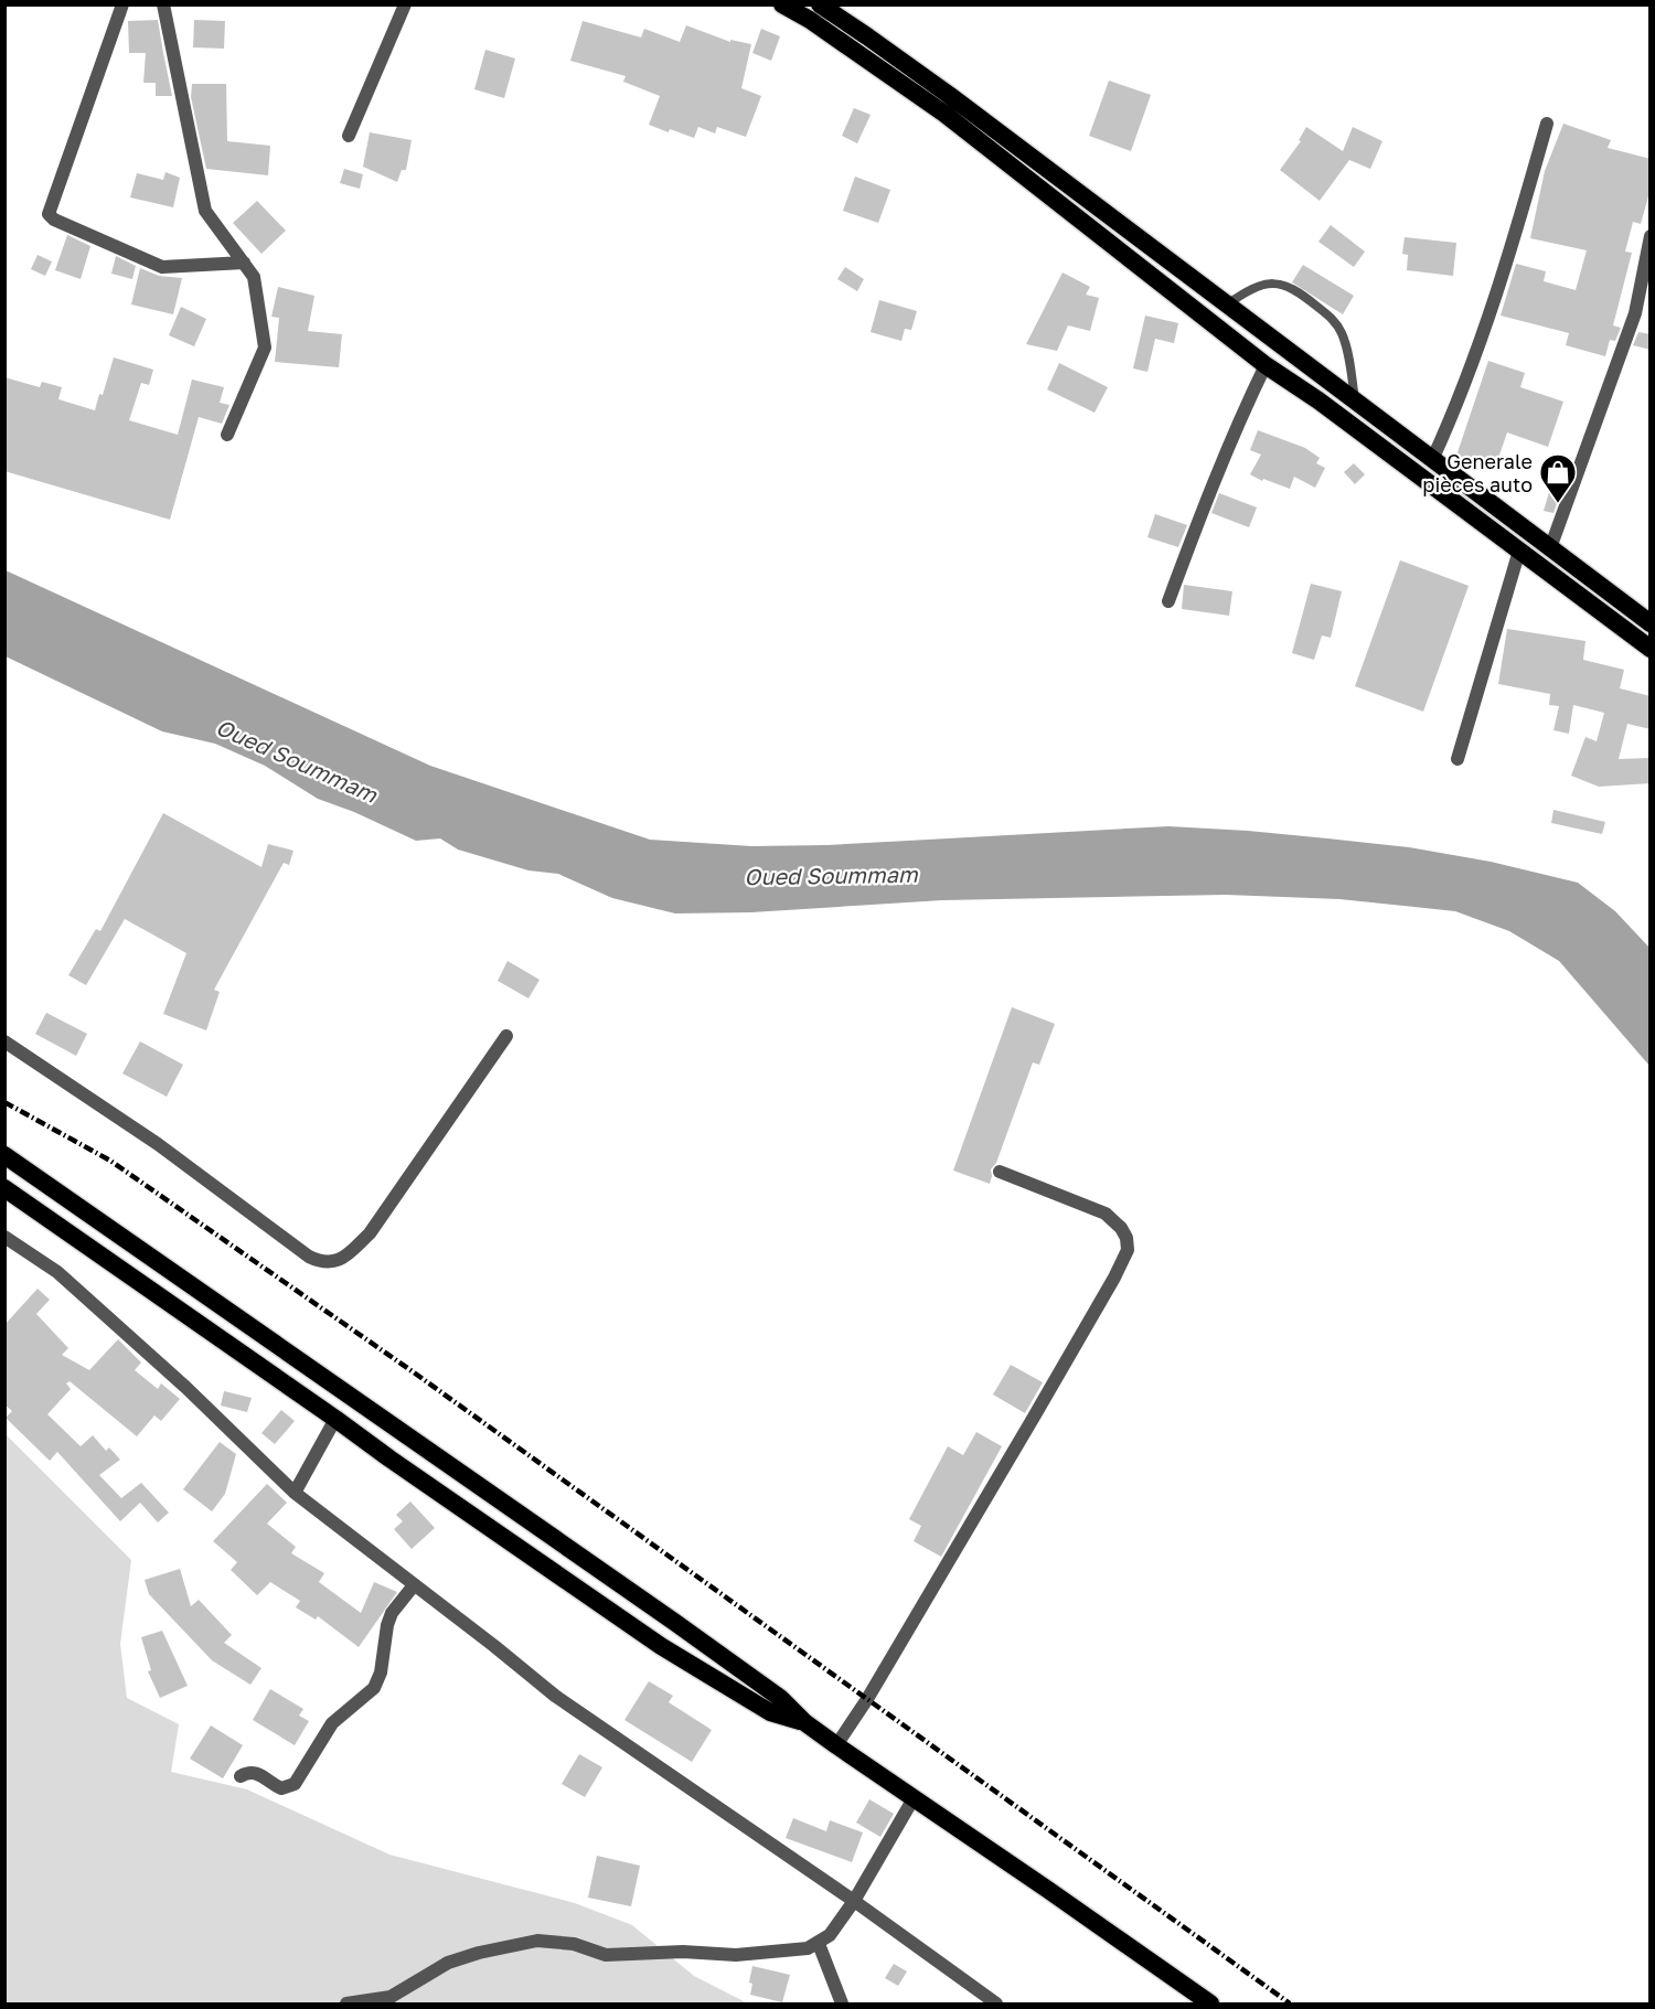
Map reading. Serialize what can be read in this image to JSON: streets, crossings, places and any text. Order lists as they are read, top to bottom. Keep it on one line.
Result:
{"water":["Oued Soummam"],"places":{"shop":["Generale pièces auto"]}}
